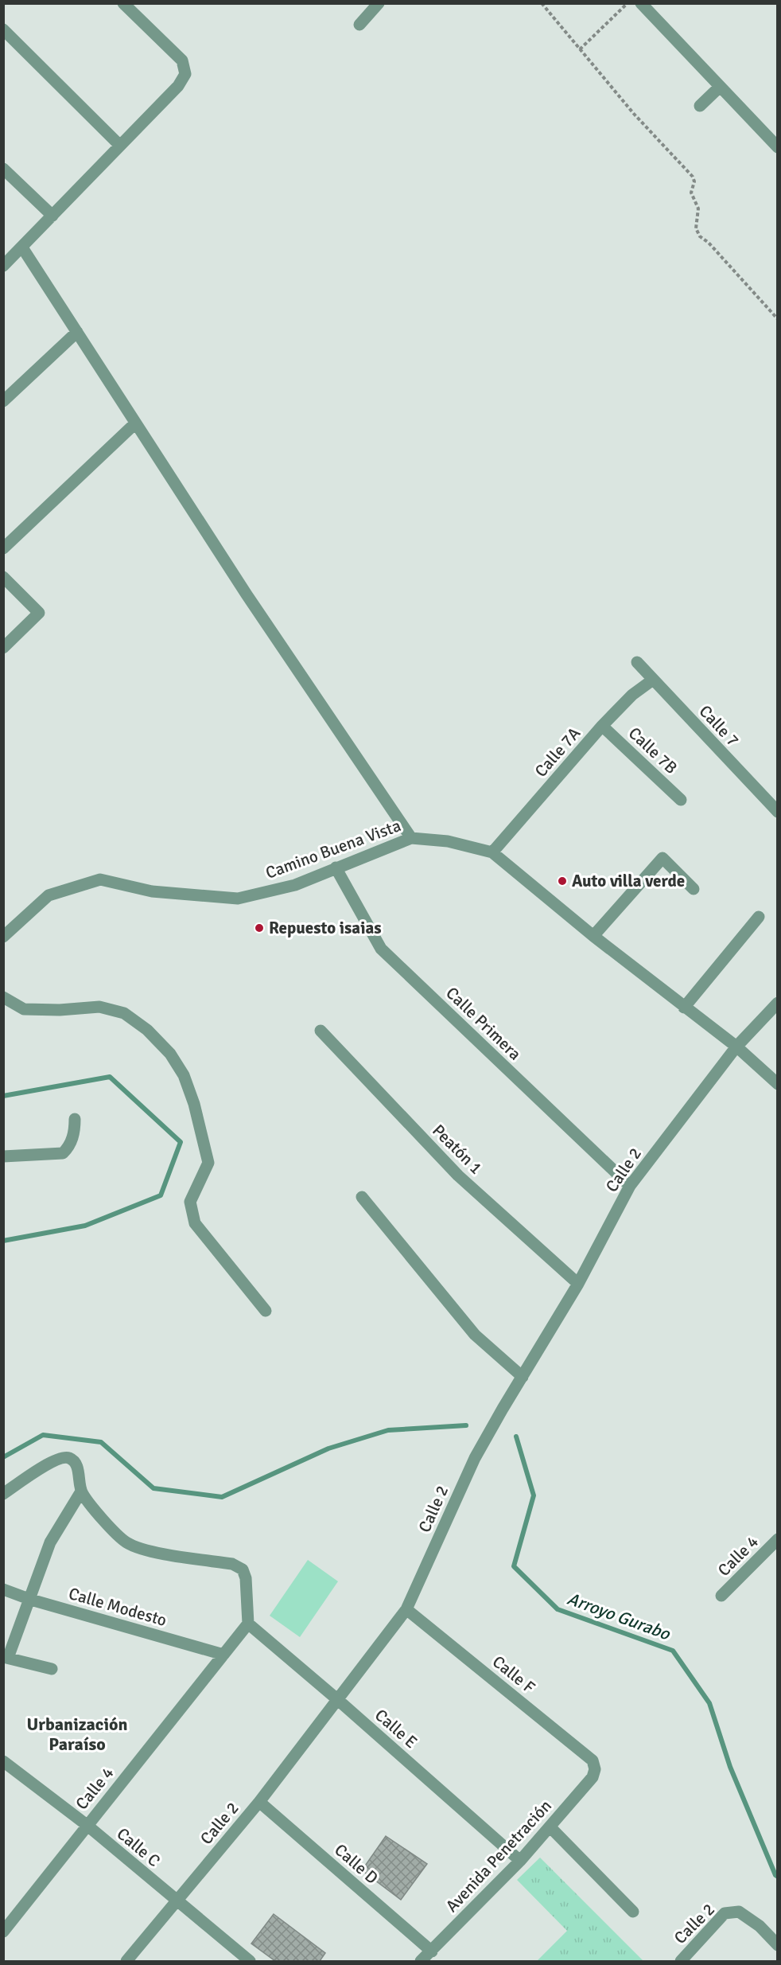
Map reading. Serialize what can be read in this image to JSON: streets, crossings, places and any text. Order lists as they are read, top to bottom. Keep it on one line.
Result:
{"streets":{"street":["Calle 7","Calle 7B","Calle 7A","Camino Buena Vista","Calle Primera","Peatón 1","Calle 2","Calle 4","Calle Modesto","Calle F","Calle E","Calle C","Avenida Penetración","Calle D"]},"crossings":[["Calle 7","Calle 7A"],["Calle 7B","Calle 7A"],["Calle 7A","Camino Buena Vista"],["Camino Buena Vista","Calle Primera"],["Camino Buena Vista","Calle 2"],["Calle Primera","Calle 2"],["Peatón 1","Calle 2"],["Calle 2","Calle F"],["Calle 2","Calle E"],["Calle 2","Calle C"],["Calle 2","Calle D"],["Calle 4","Calle Modesto"],["Calle 4","Calle E"],["Calle 4","Calle C"],["Calle F","Avenida Penetración"],["Calle E","Avenida Penetración"],["Avenida Penetración","Calle D"]],"districts":["Urbanización Paraíso"],"water":["Arroyo Gurabo"],"places":["Auto villa verde","Repuesto isaias"]}
